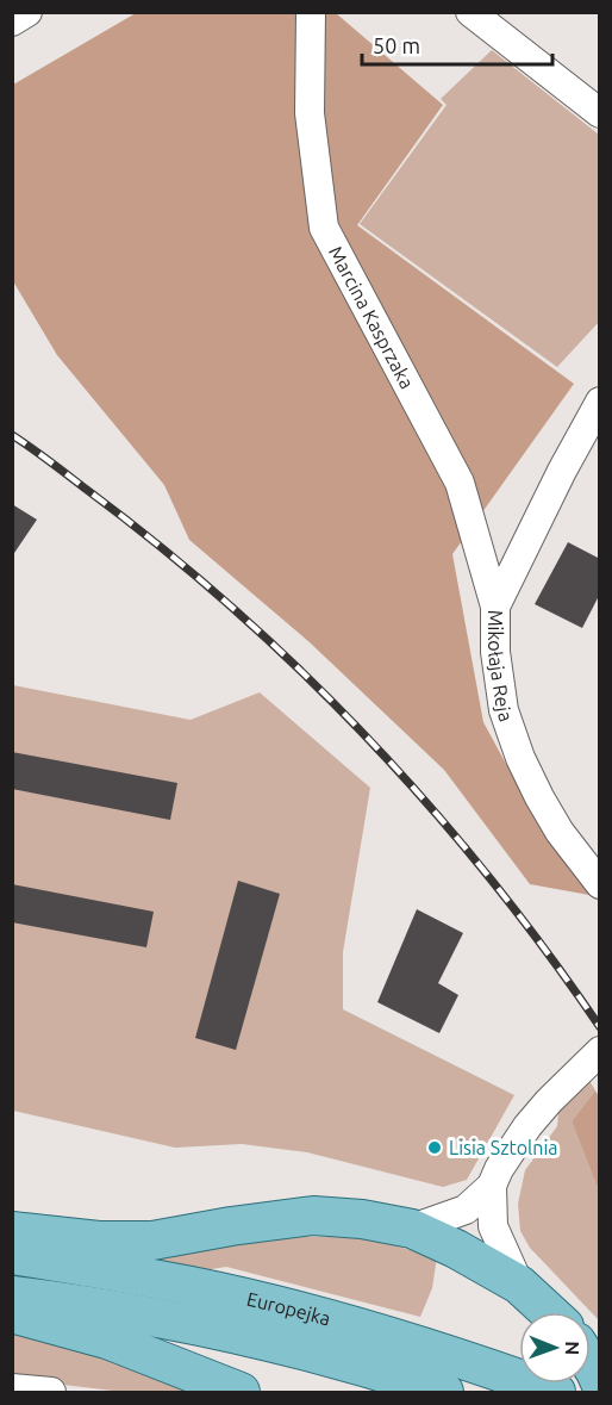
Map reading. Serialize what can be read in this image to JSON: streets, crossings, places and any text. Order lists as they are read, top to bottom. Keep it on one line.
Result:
{"streets":{"main road":["Europejka"],"street":["Marcina Kasprzaka","Mikołaja Reja"]},"crossings":[["Marcina Kasprzaka","Mikołaja Reja"]],"places":["Lisia Sztolnia"],"scale_bar":"50 m","north":"right"}
